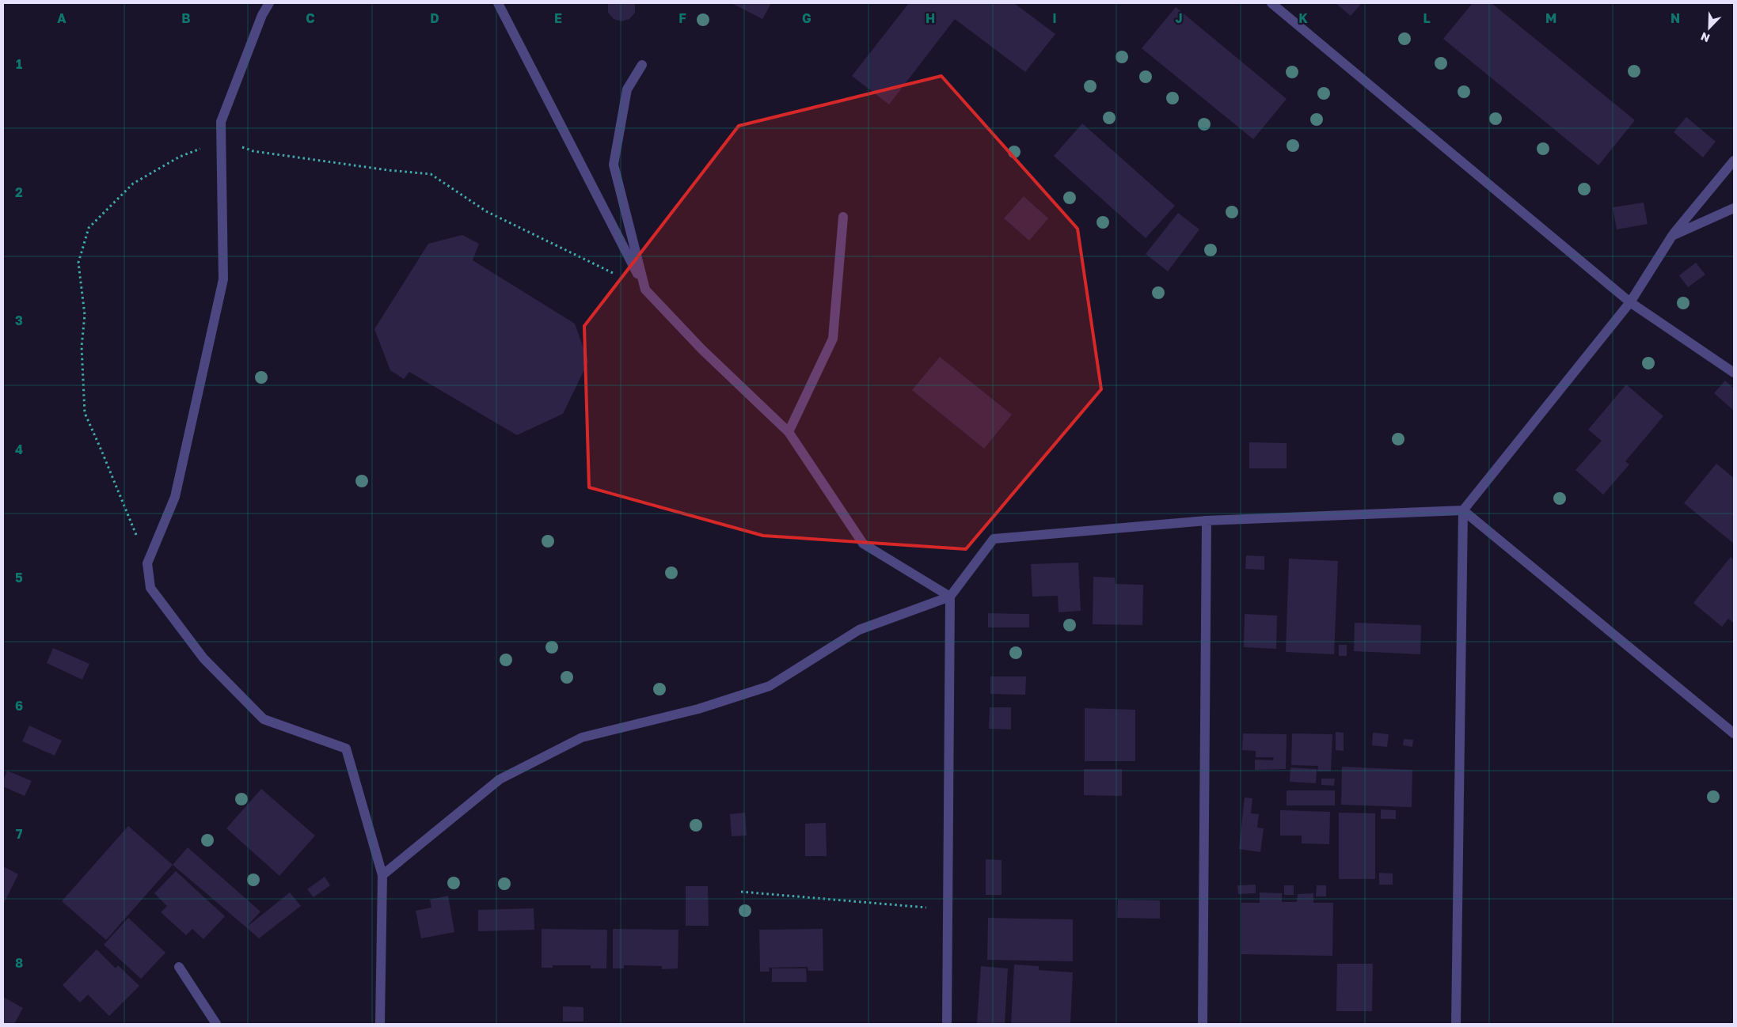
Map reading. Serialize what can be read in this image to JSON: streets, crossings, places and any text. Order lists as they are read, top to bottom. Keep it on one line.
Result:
{"north":"bottom left","grid":{"columns":["A","B","C","D","E","F","G","H","I","J","K","L","M","N"],"rows":["1","2","3","4","5","6","7","8"]}}
